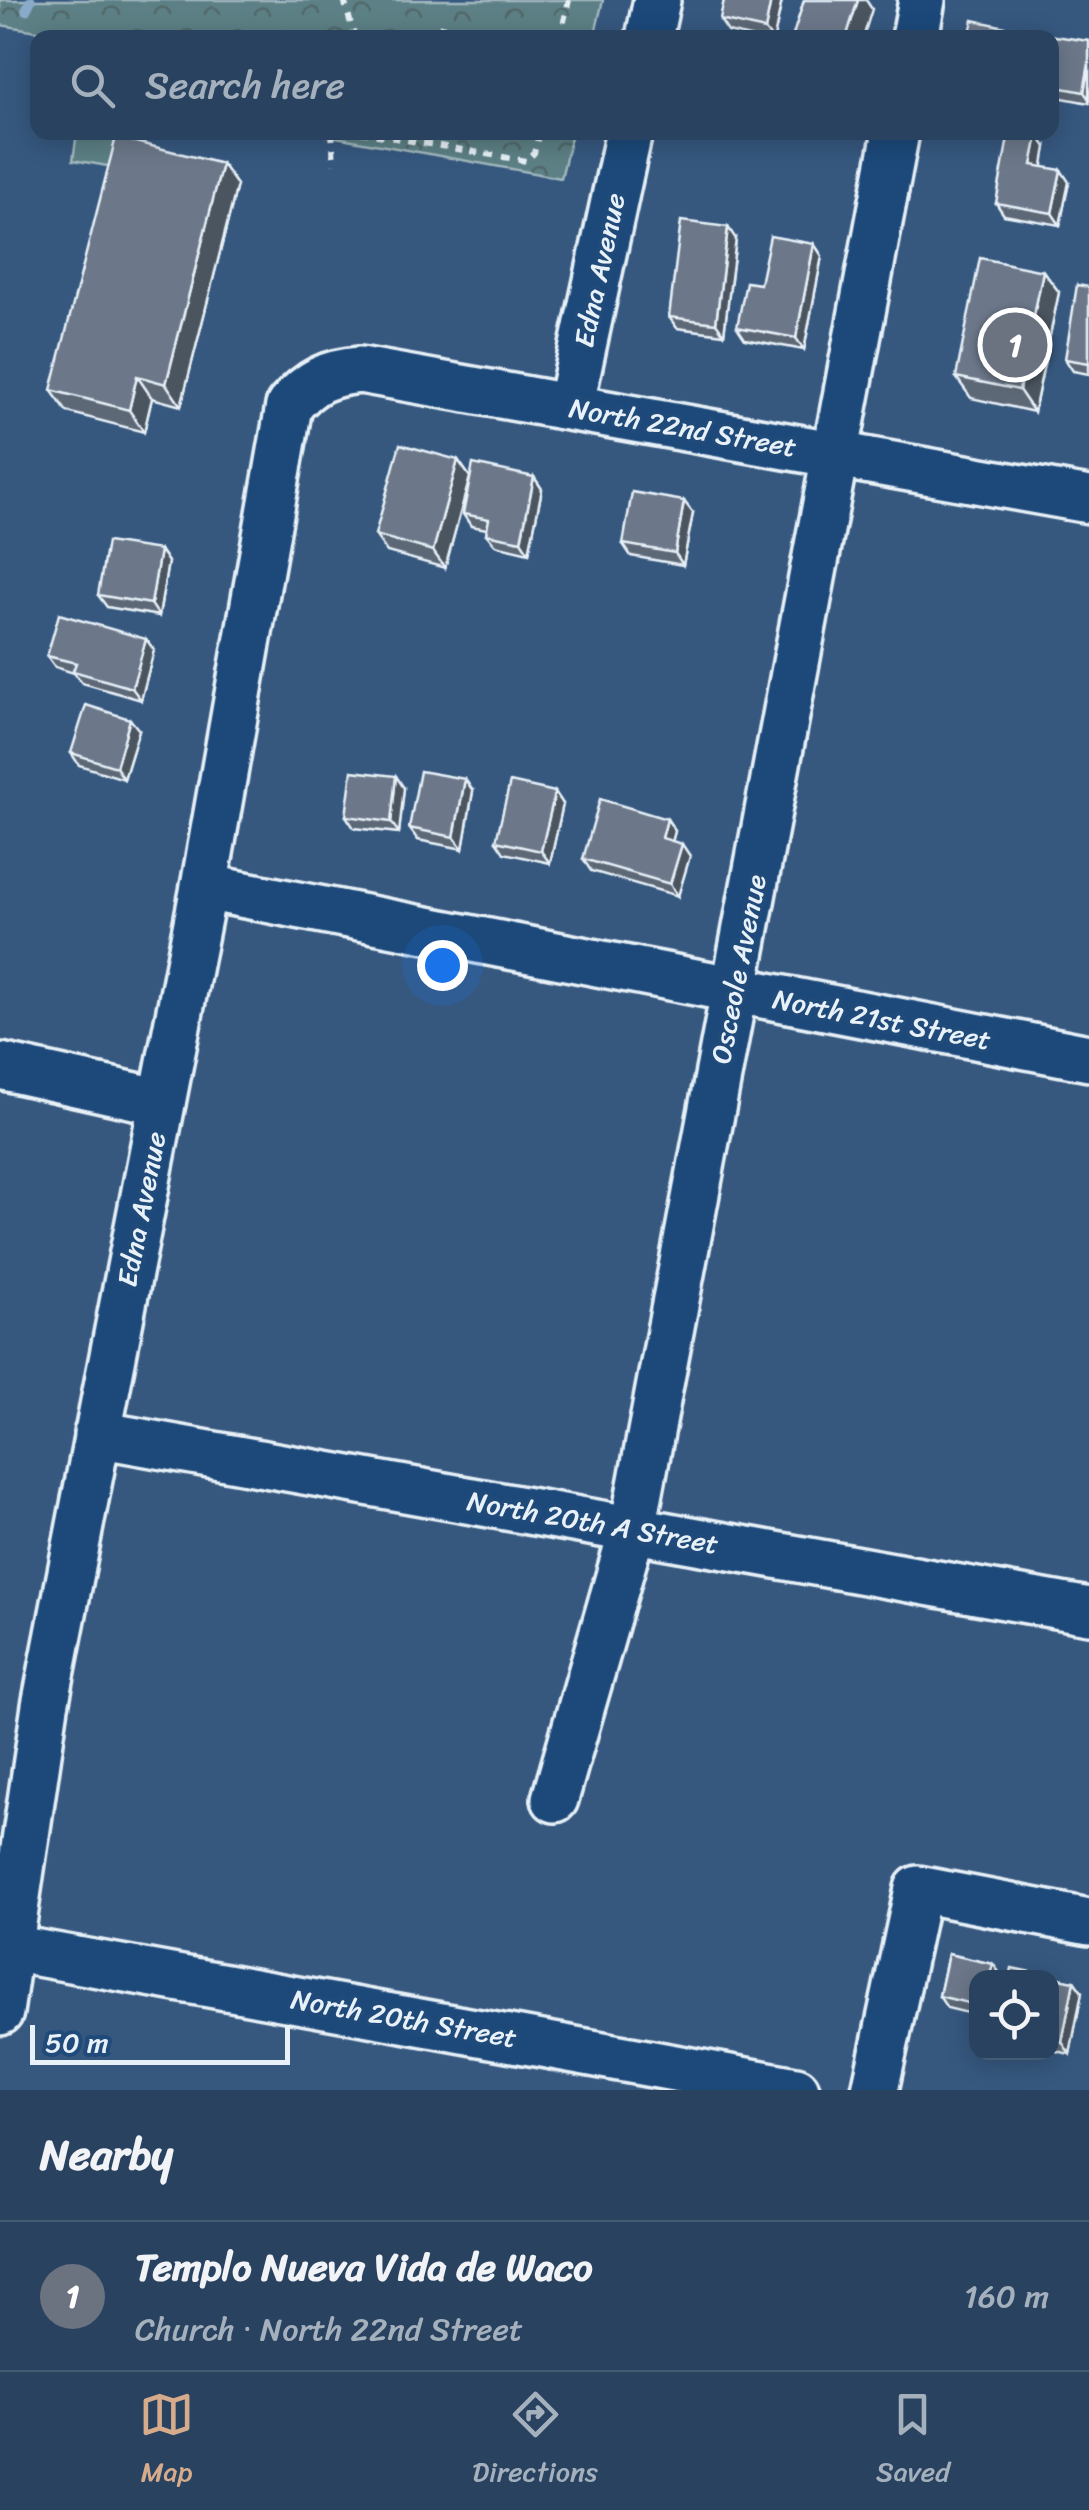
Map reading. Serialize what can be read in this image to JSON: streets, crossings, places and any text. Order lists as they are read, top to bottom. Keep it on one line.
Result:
{"streets":{"street":["Edna Avenue","North 22nd Street","Osceole Avenue","North 21st Street","North 20th A Street","North 20th Street"]},"crossings":[["Edna Avenue","North 22nd Street"],["Edna Avenue","North 21st Street"],["Edna Avenue","North 20th A Street"],["Edna Avenue","North 20th Street"],["North 22nd Street","Osceole Avenue"],["Osceole Avenue","North 21st Street"],["Osceole Avenue","North 20th A Street"]],"scale_bar":"50 m","page":{"search":"Search here","pins":"1","scale":"50 m","heading":"Nearby","list":[{"mark":"1","name":"Templo Nueva Vida de Waco","note":"Church · North 22nd Street","value":"160 m"}],"nav":["Map","Directions","Saved"]}}
